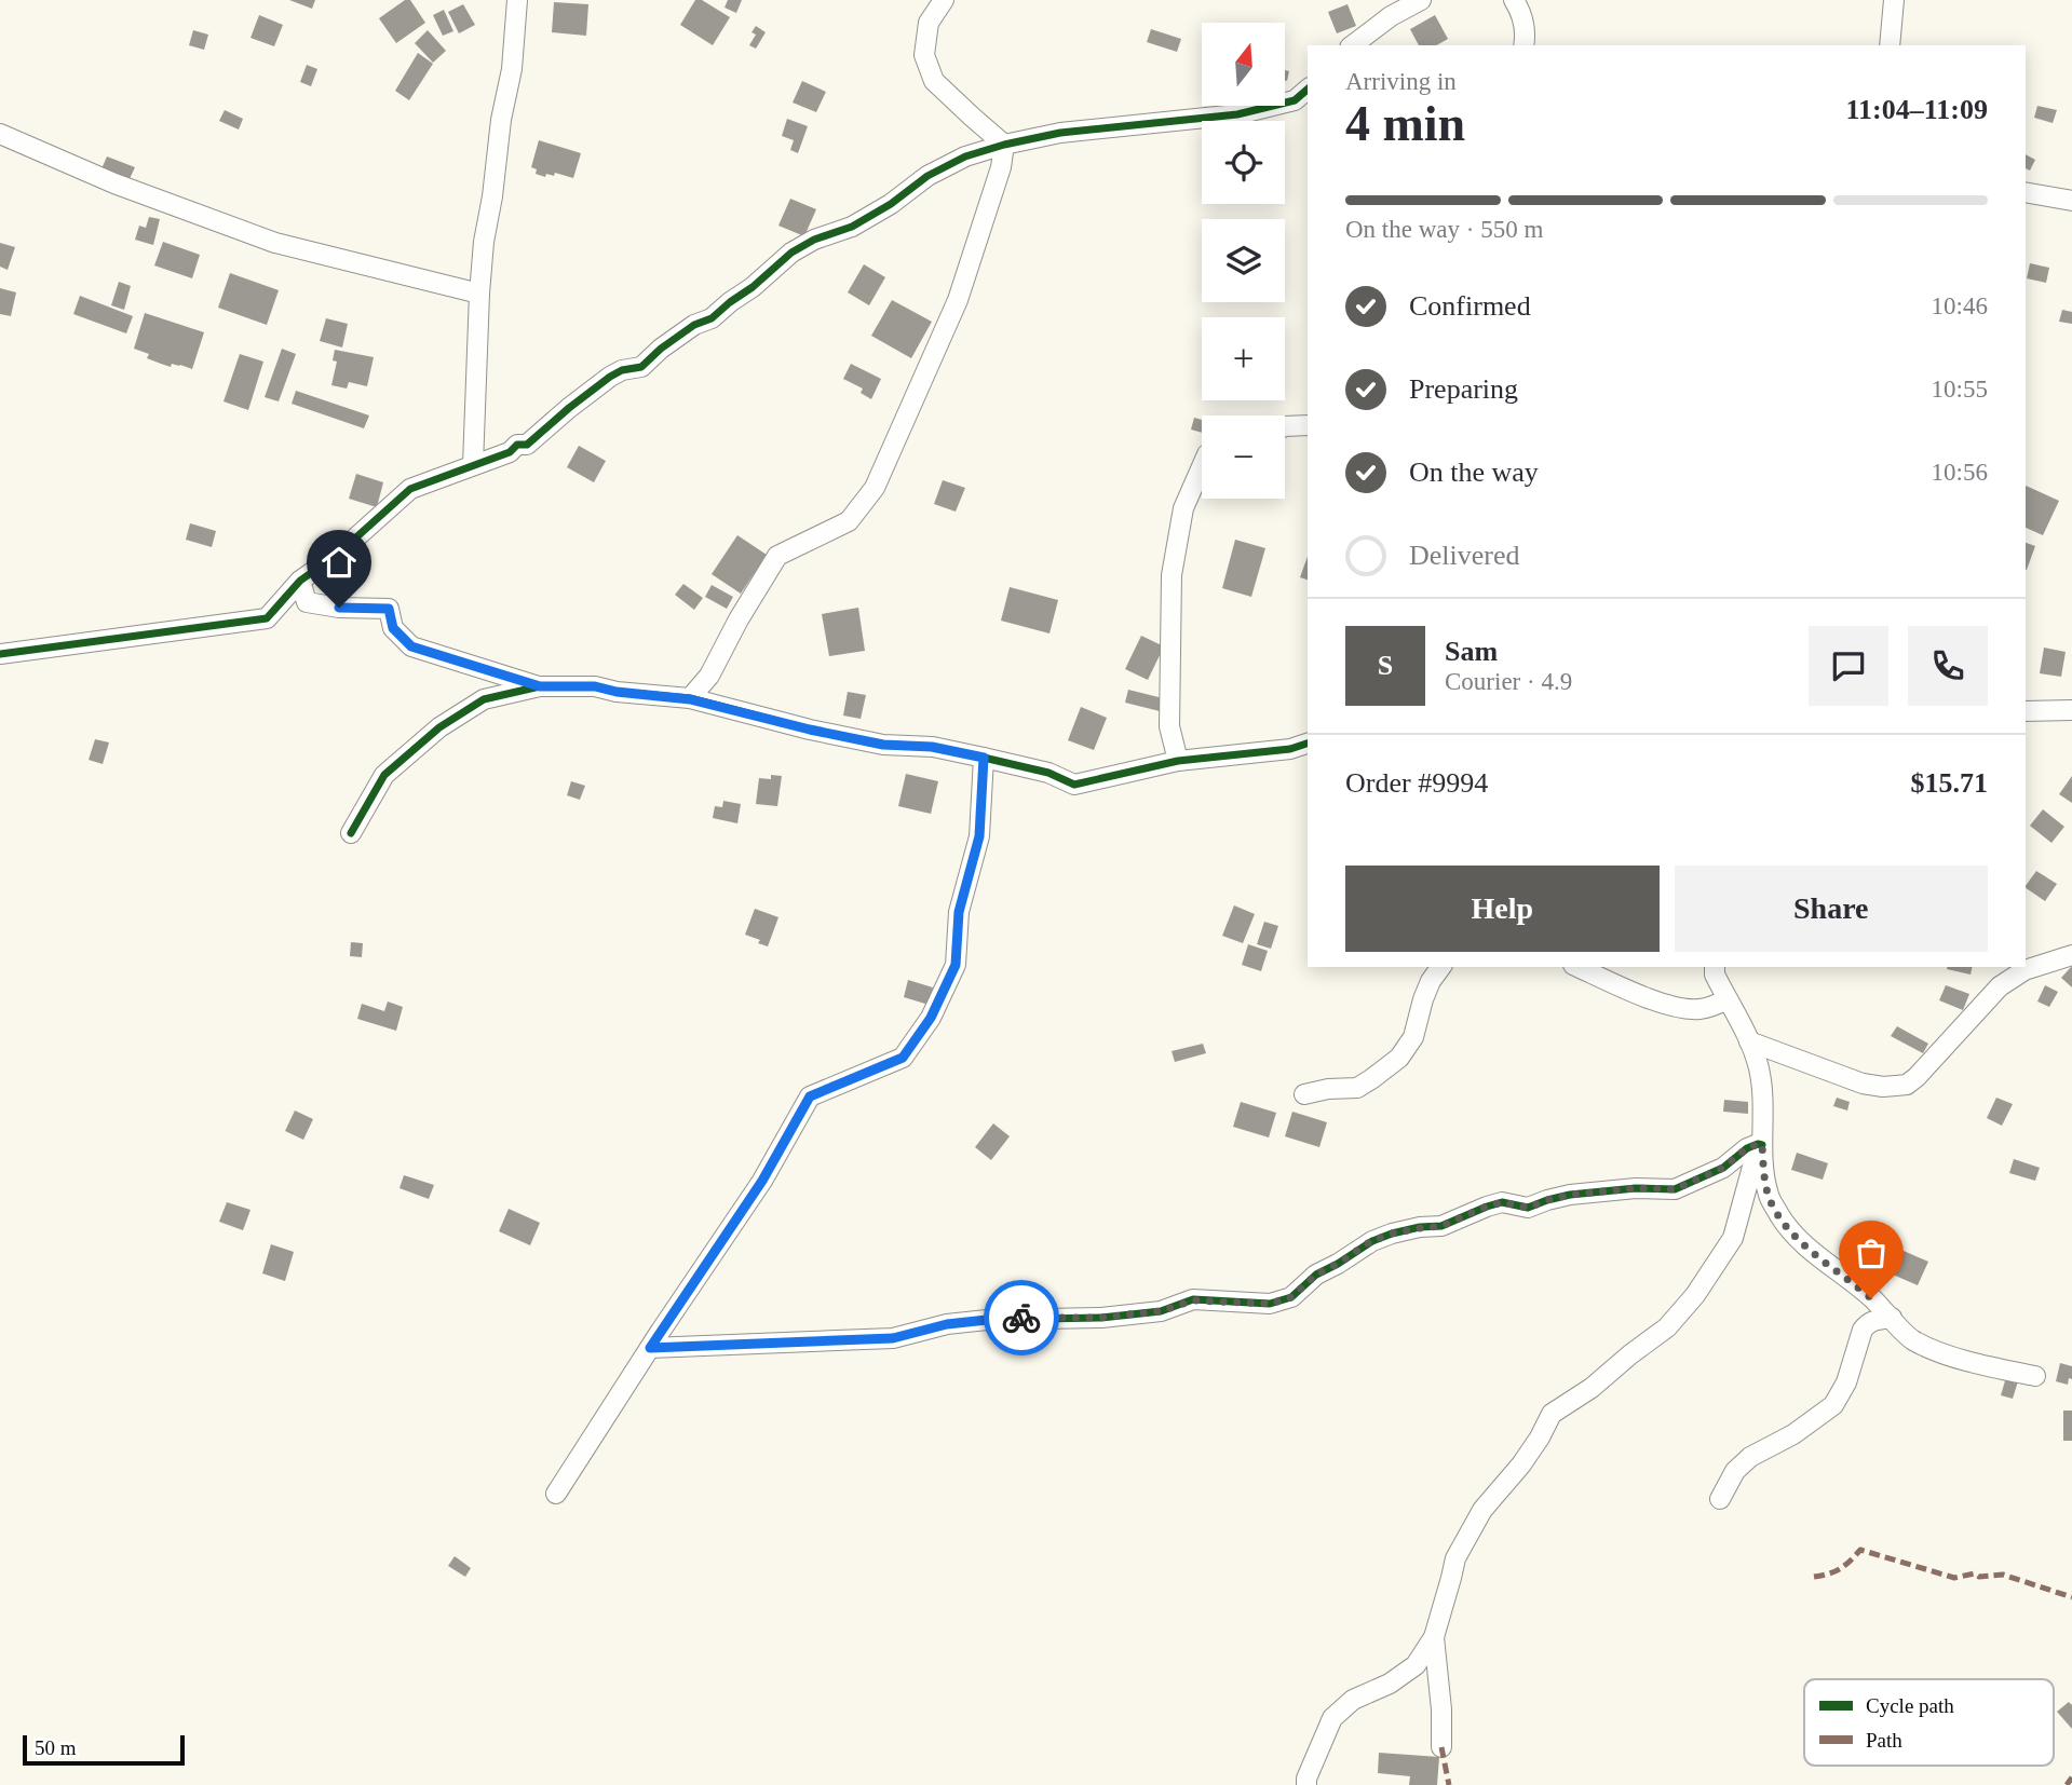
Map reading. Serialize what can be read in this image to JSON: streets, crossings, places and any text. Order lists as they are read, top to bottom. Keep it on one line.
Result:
{"legend":["Cycle path","Path"],"scale_bar":"50 m","north":"top","page":{"map_buttons":["+","−"],"heading":["4 min","Arriving in","11:04–11:09"],"panel":["Sam","Courier · 4.9","Order #9994","$15.71"],"bar":"On the way · 550 m","list":[["Confirmed","10:46"],["Preparing","10:55"],["On the way","10:56"],"Delivered"],"round":"S","buttons":["Help","Share"],"scale":"50 m"}}
